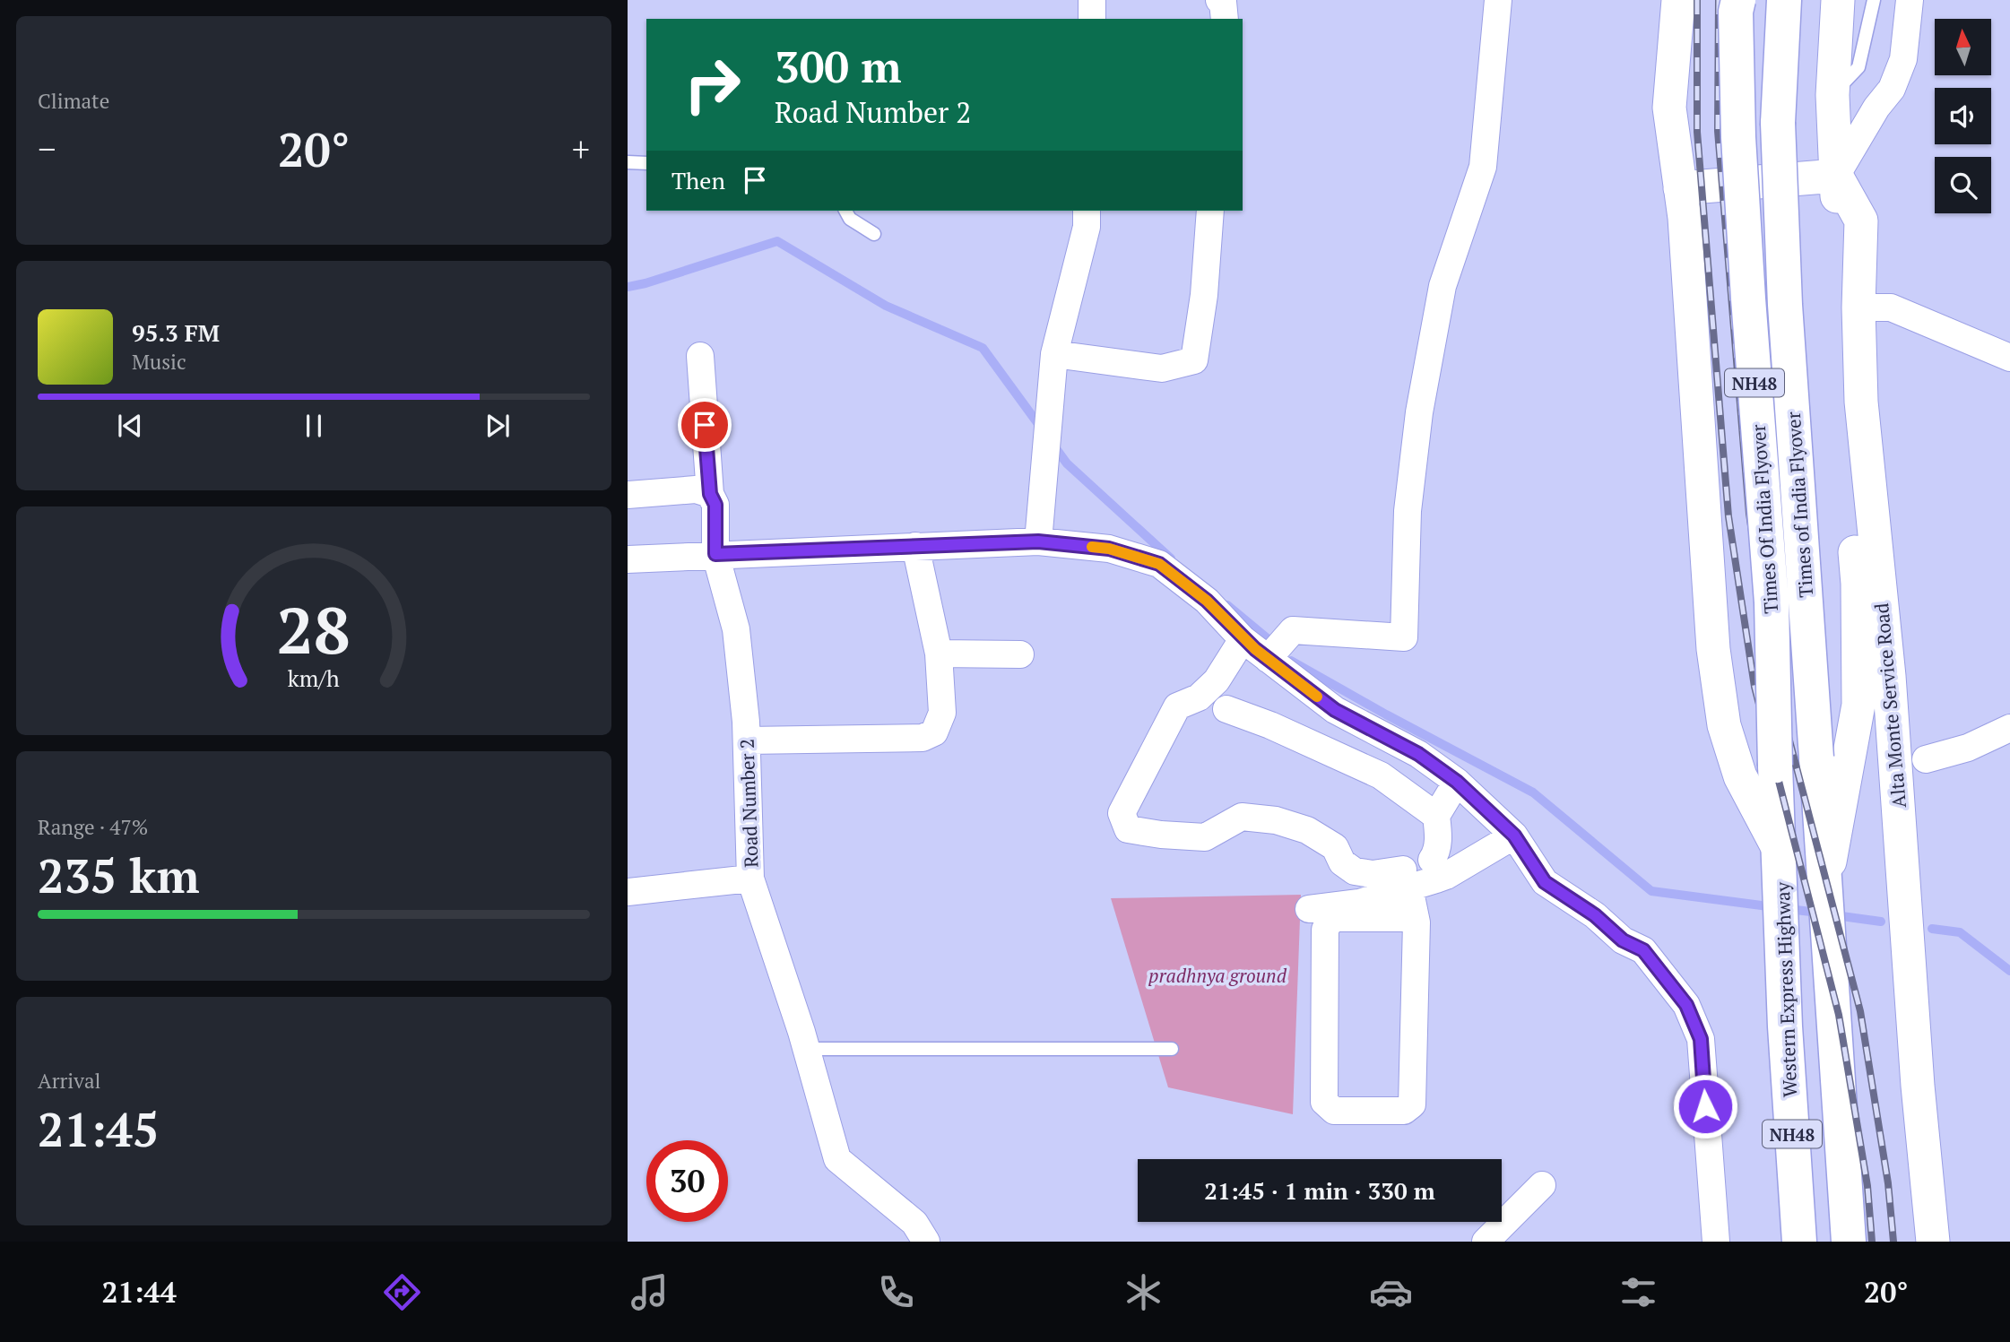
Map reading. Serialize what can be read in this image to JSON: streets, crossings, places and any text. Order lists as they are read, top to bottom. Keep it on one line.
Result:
{"streets":{"highway":["NH48","Times of India Flyover","Times Of India Flyover","Western Express Highway"],"street":["Alta Monte Service Road","Road Number 2"]},"crossings":[["NH48","Times of India Flyover"],["Times Of India Flyover","Western Express Highway"]],"parks":["pradhnya ground"],"north":"top","page":{"tile":["Climate",["Range · 47%","235 km"],["Arrival","21:45"]],"turn":["300 m","Road Number 2"],"heat":["−","20°","+"],"then":"Then","song":["95.3 FM","Music"],"limit":"30","trip":"21:45 · 1 min · 330 m","tabs":["21:44","20°"],"gauge":["28","km/h"]}}
